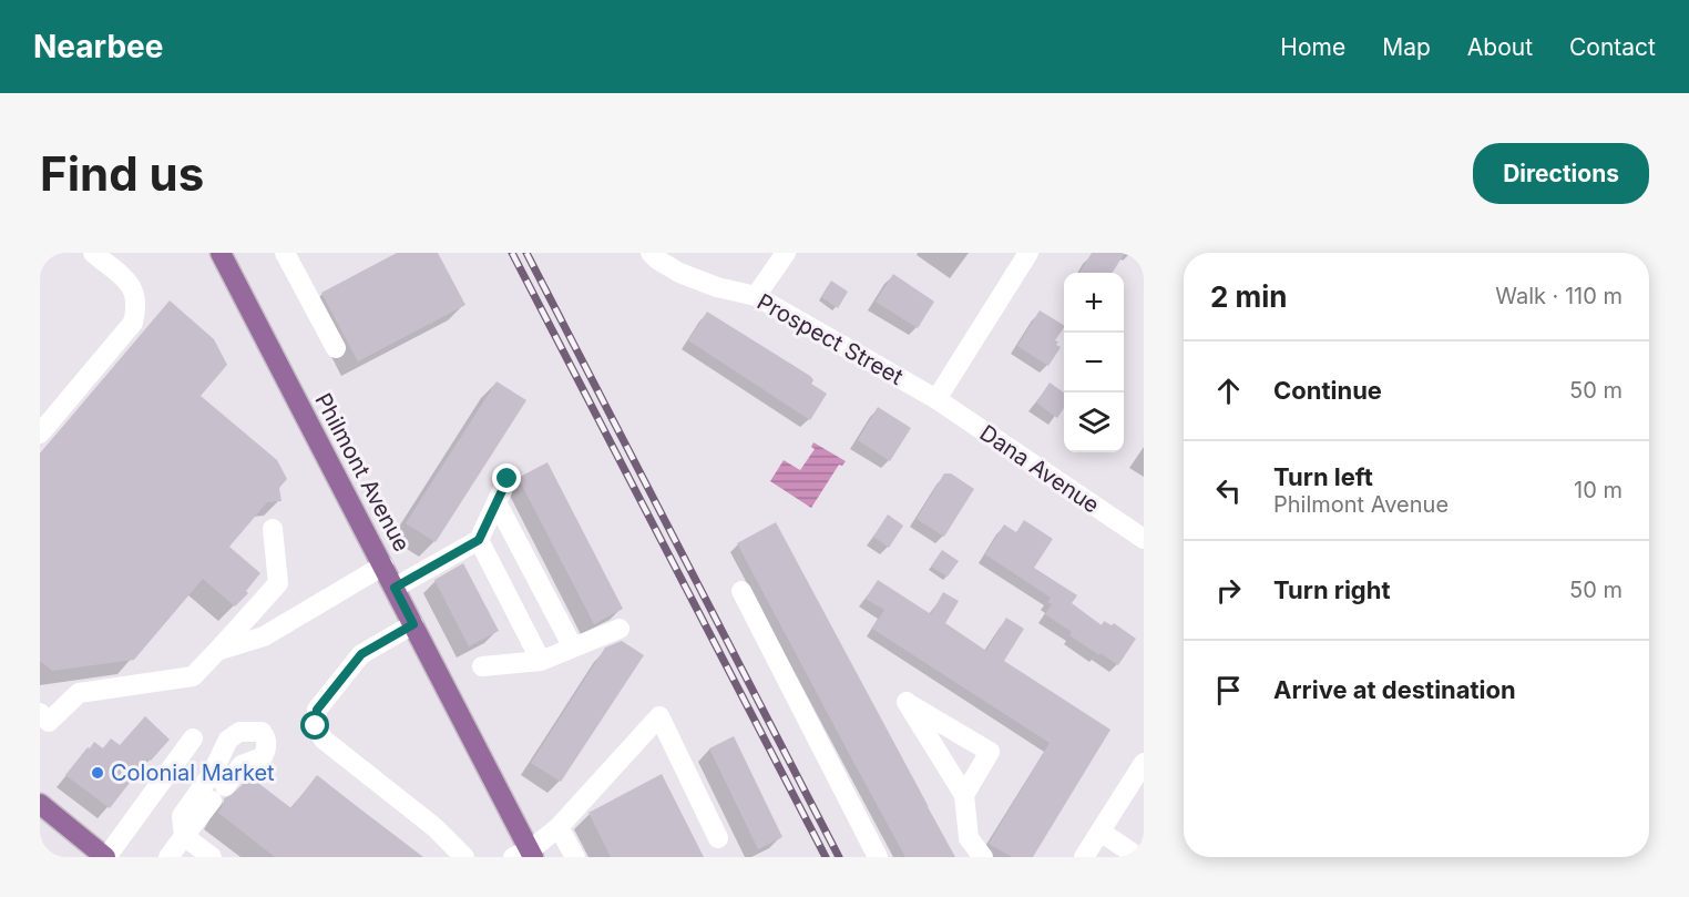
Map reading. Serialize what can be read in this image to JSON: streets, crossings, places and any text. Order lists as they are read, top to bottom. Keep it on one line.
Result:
{"streets":{"main road":["Philmont Avenue"],"street":["Prospect Street","Dana Avenue"]},"crossings":[["Prospect Street","Dana Avenue"]],"places":["Colonial Market"],"page":{"header":"Nearbee","nav":["Home","Map","About","Contact"],"buttons":"Directions","title":"Find us","heading":["2 min","Walk · 110 m"],"map_buttons":["+","−"],"list":[["Continue","50 m"],["Turn left","Philmont Avenue","10 m"],["Turn right","50 m"],"Arrive at destination"]}}
